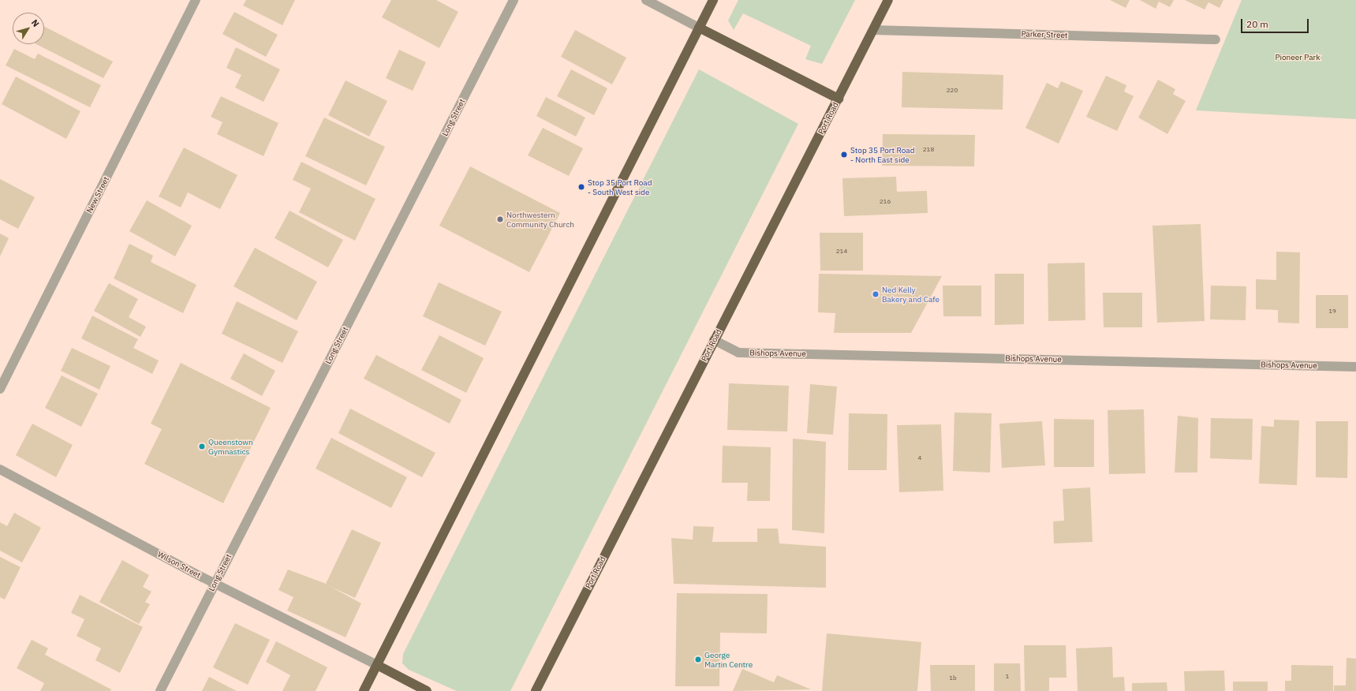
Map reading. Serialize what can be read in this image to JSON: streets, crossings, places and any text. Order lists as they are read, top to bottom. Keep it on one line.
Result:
{"streets":{"highway":["Port Road"],"street":["Parker Street","Long Street","New Street","Bishops Avenue","Wilson Street"]},"crossings":[["Parker Street","Port Road"],["Long Street","Wilson Street"],["Port Road","Bishops Avenue"]],"parks":["Pioneer Park"],"places":["Stop 35 Port Road - North East side","Stop 35 Port Road - South West side","Northwestern Community Church","Ned Kelly Bakery and Cafe","Queenstown Gymnastics","George Martin Centre"],"house_numbers":["220","218","216","214","19","4","1","1b"],"scale_bar":"20 m","north":"top right"}
